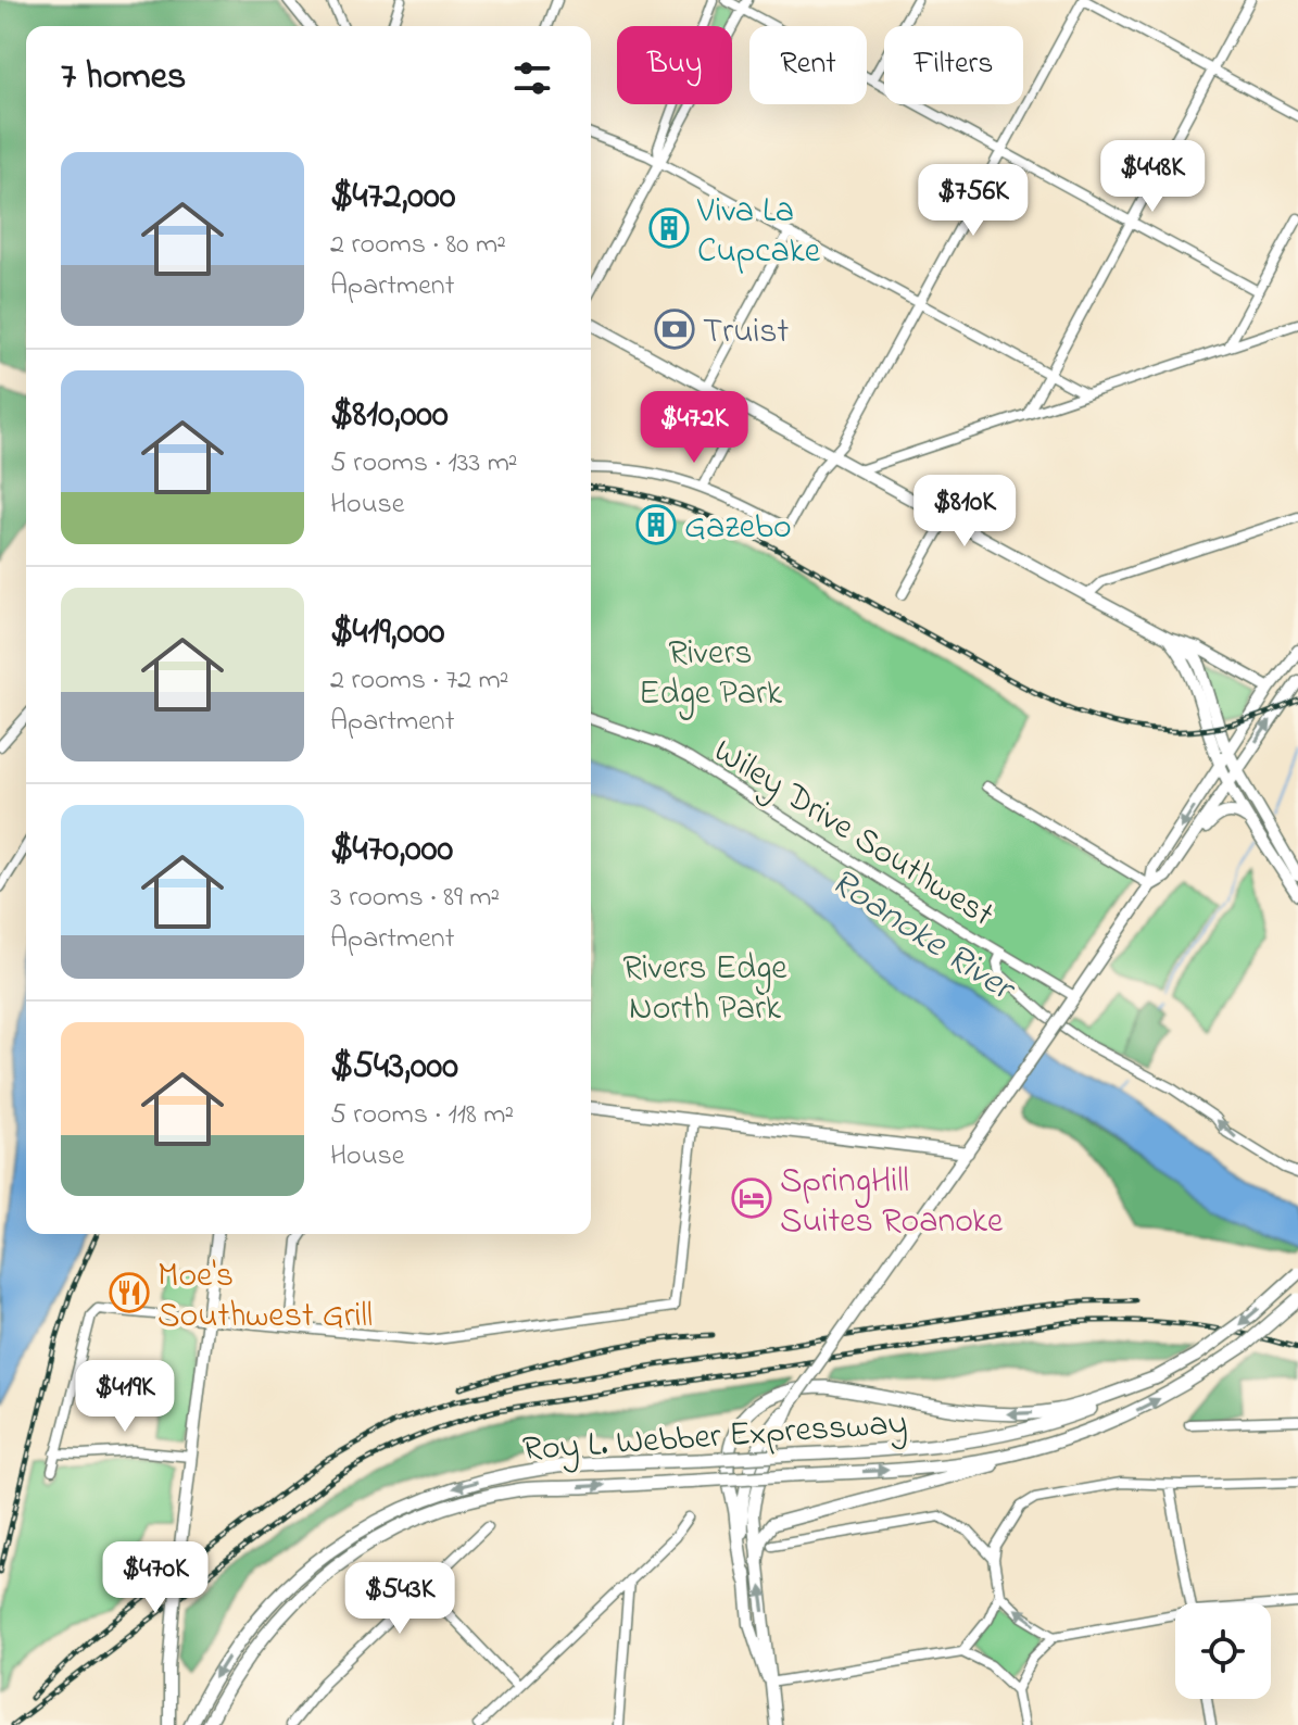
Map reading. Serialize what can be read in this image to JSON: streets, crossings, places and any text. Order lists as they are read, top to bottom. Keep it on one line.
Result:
{"streets":{"highway":["Roy L. Webber Expressway"],"street":["Wiley Drive Southwest"]},"one_way":["Wiley Drive Southwest"],"water":["Roanoke River"],"parks":["Rivers Edge Park","Rivers Edge North Park"],"places":{"building":["Viva La Cupcake","Gazebo"],"bank":["Truist"],"hotel":["SpringHill Suites Roanoke"],"restaurant":["Moe's Southwest Grill"]},"page":{"chip":["Buy","Rent","Filters"],"heading":"7 homes","list":[{"name":"$472,000","note":"2 rooms · 80 m² · Apartment"},{"name":"$810,000","note":"5 rooms · 133 m² · House"},{"name":"$419,000","note":"2 rooms · 72 m² · Apartment"},{"name":"$470,000","note":"3 rooms · 89 m² · Apartment"},{"name":"$543,000","note":"5 rooms · 118 m² · House"}],"price":["$448K","$756K","$472K","$810K","$419K","$470K","$543K"]}}
